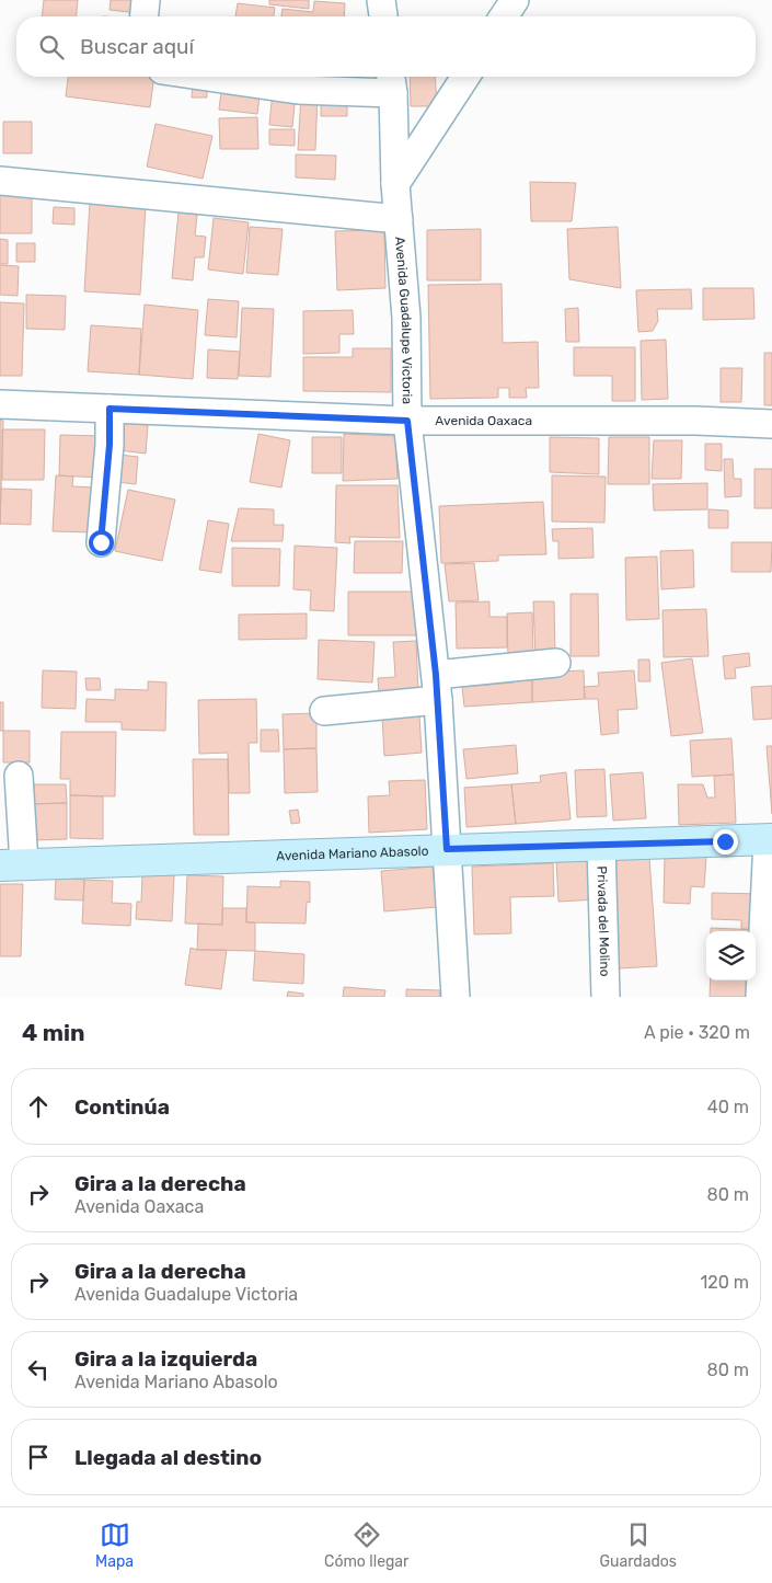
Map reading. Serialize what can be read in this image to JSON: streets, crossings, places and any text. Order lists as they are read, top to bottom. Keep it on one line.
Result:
{"streets":{"street":["Avenida Guadalupe Victoria","Avenida Oaxaca","Avenida Mariano Abasolo","Privada del Molino"]},"crossings":[["Avenida Guadalupe Victoria","Avenida Oaxaca"],["Avenida Guadalupe Victoria","Avenida Mariano Abasolo"],["Avenida Mariano Abasolo","Privada del Molino"]],"page":{"search":"Buscar aquí","heading":["4 min","A pie · 320 m"],"list":[["Continúa","40 m"],["Gira a la derecha","Avenida Oaxaca","80 m"],["Gira a la derecha","Avenida Guadalupe Victoria","120 m"],["Gira a la izquierda","Avenida Mariano Abasolo","80 m"],"Llegada al destino"],"nav":["Mapa","Cómo llegar","Guardados"]}}
